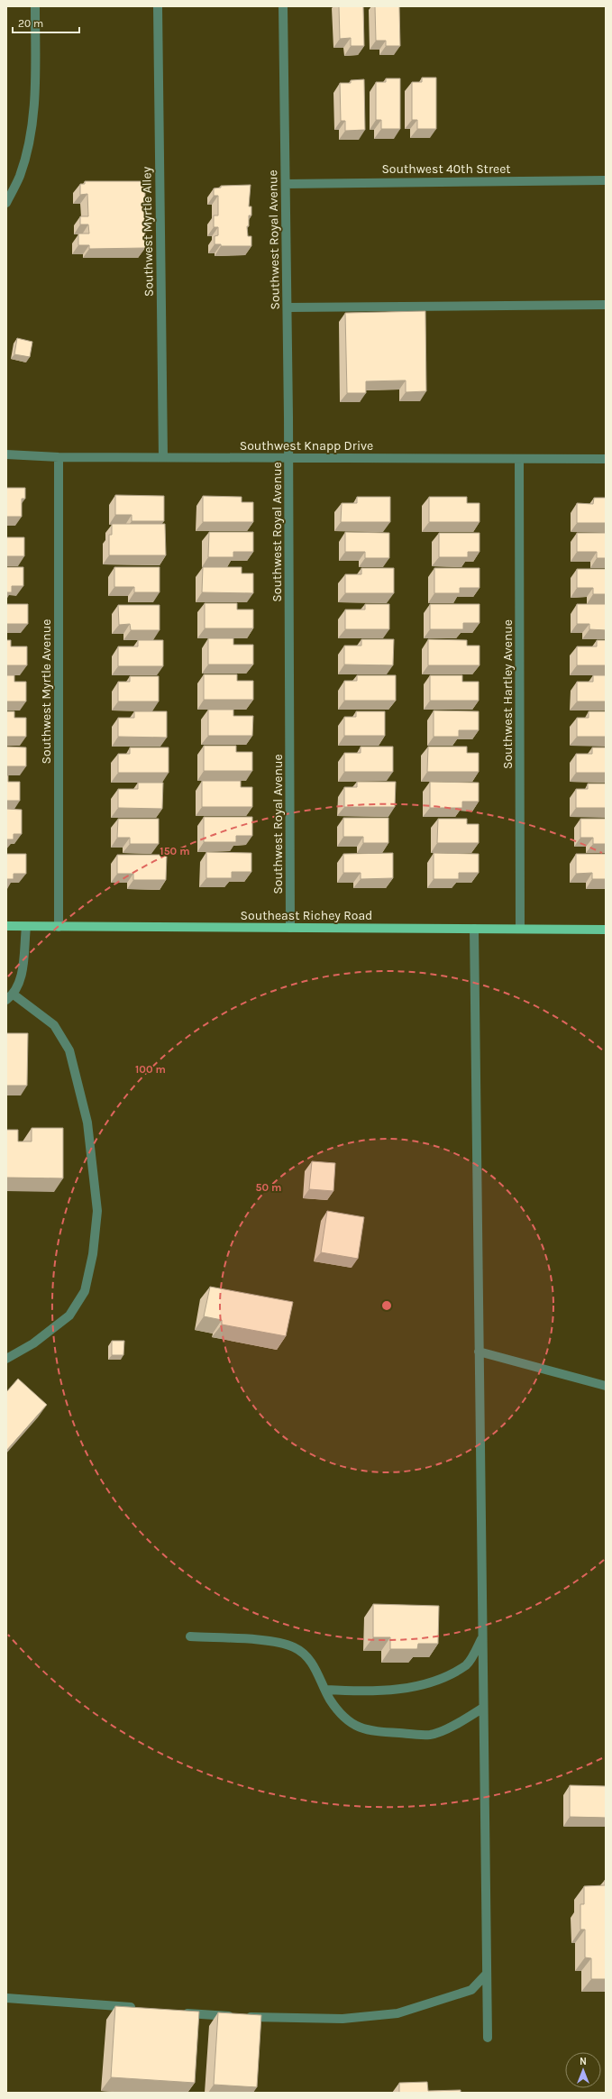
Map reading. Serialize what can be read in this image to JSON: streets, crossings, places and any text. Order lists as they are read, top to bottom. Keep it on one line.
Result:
{"streets":{"main road":["Southeast Richey Road"],"street":["Southwest 40th Street","Southwest Myrtle Alley","Southwest Royal Avenue","Southwest Knapp Drive","Southwest Myrtle Avenue","Southwest Hartley Avenue"]},"crossings":[["Southwest 40th Street","Southwest Royal Avenue"],["Southwest Myrtle Alley","Southwest Knapp Drive"],["Southwest Royal Avenue","Southwest Knapp Drive"],["Southwest Royal Avenue","Southeast Richey Road"],["Southwest Knapp Drive","Southwest Myrtle Avenue"],["Southwest Knapp Drive","Southwest Hartley Avenue"],["Southwest Myrtle Avenue","Southeast Richey Road"],["Southwest Hartley Avenue","Southeast Richey Road"]],"scale_bar":"20 m","north":"top","rings":["150 m","100 m","50 m"]}
